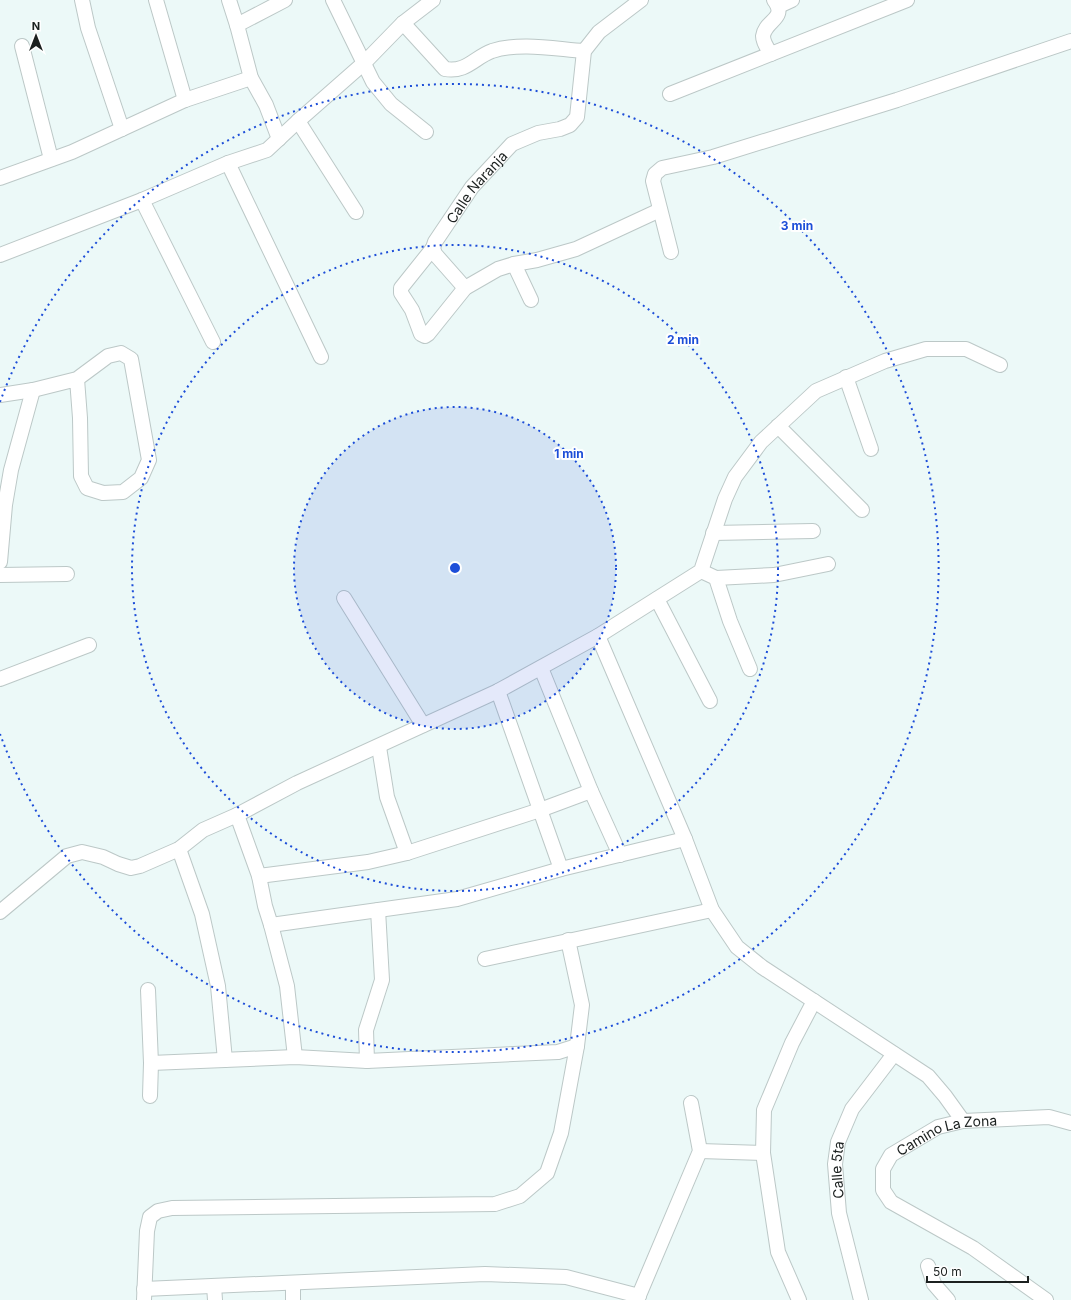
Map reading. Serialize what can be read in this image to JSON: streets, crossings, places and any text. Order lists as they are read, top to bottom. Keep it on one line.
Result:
{"streets":{"street":["Calle Naranja","Camino La Zona","Calle 5ta"]},"scale_bar":"50 m","north":"top","rings":["3 min","2 min","1 min"]}
